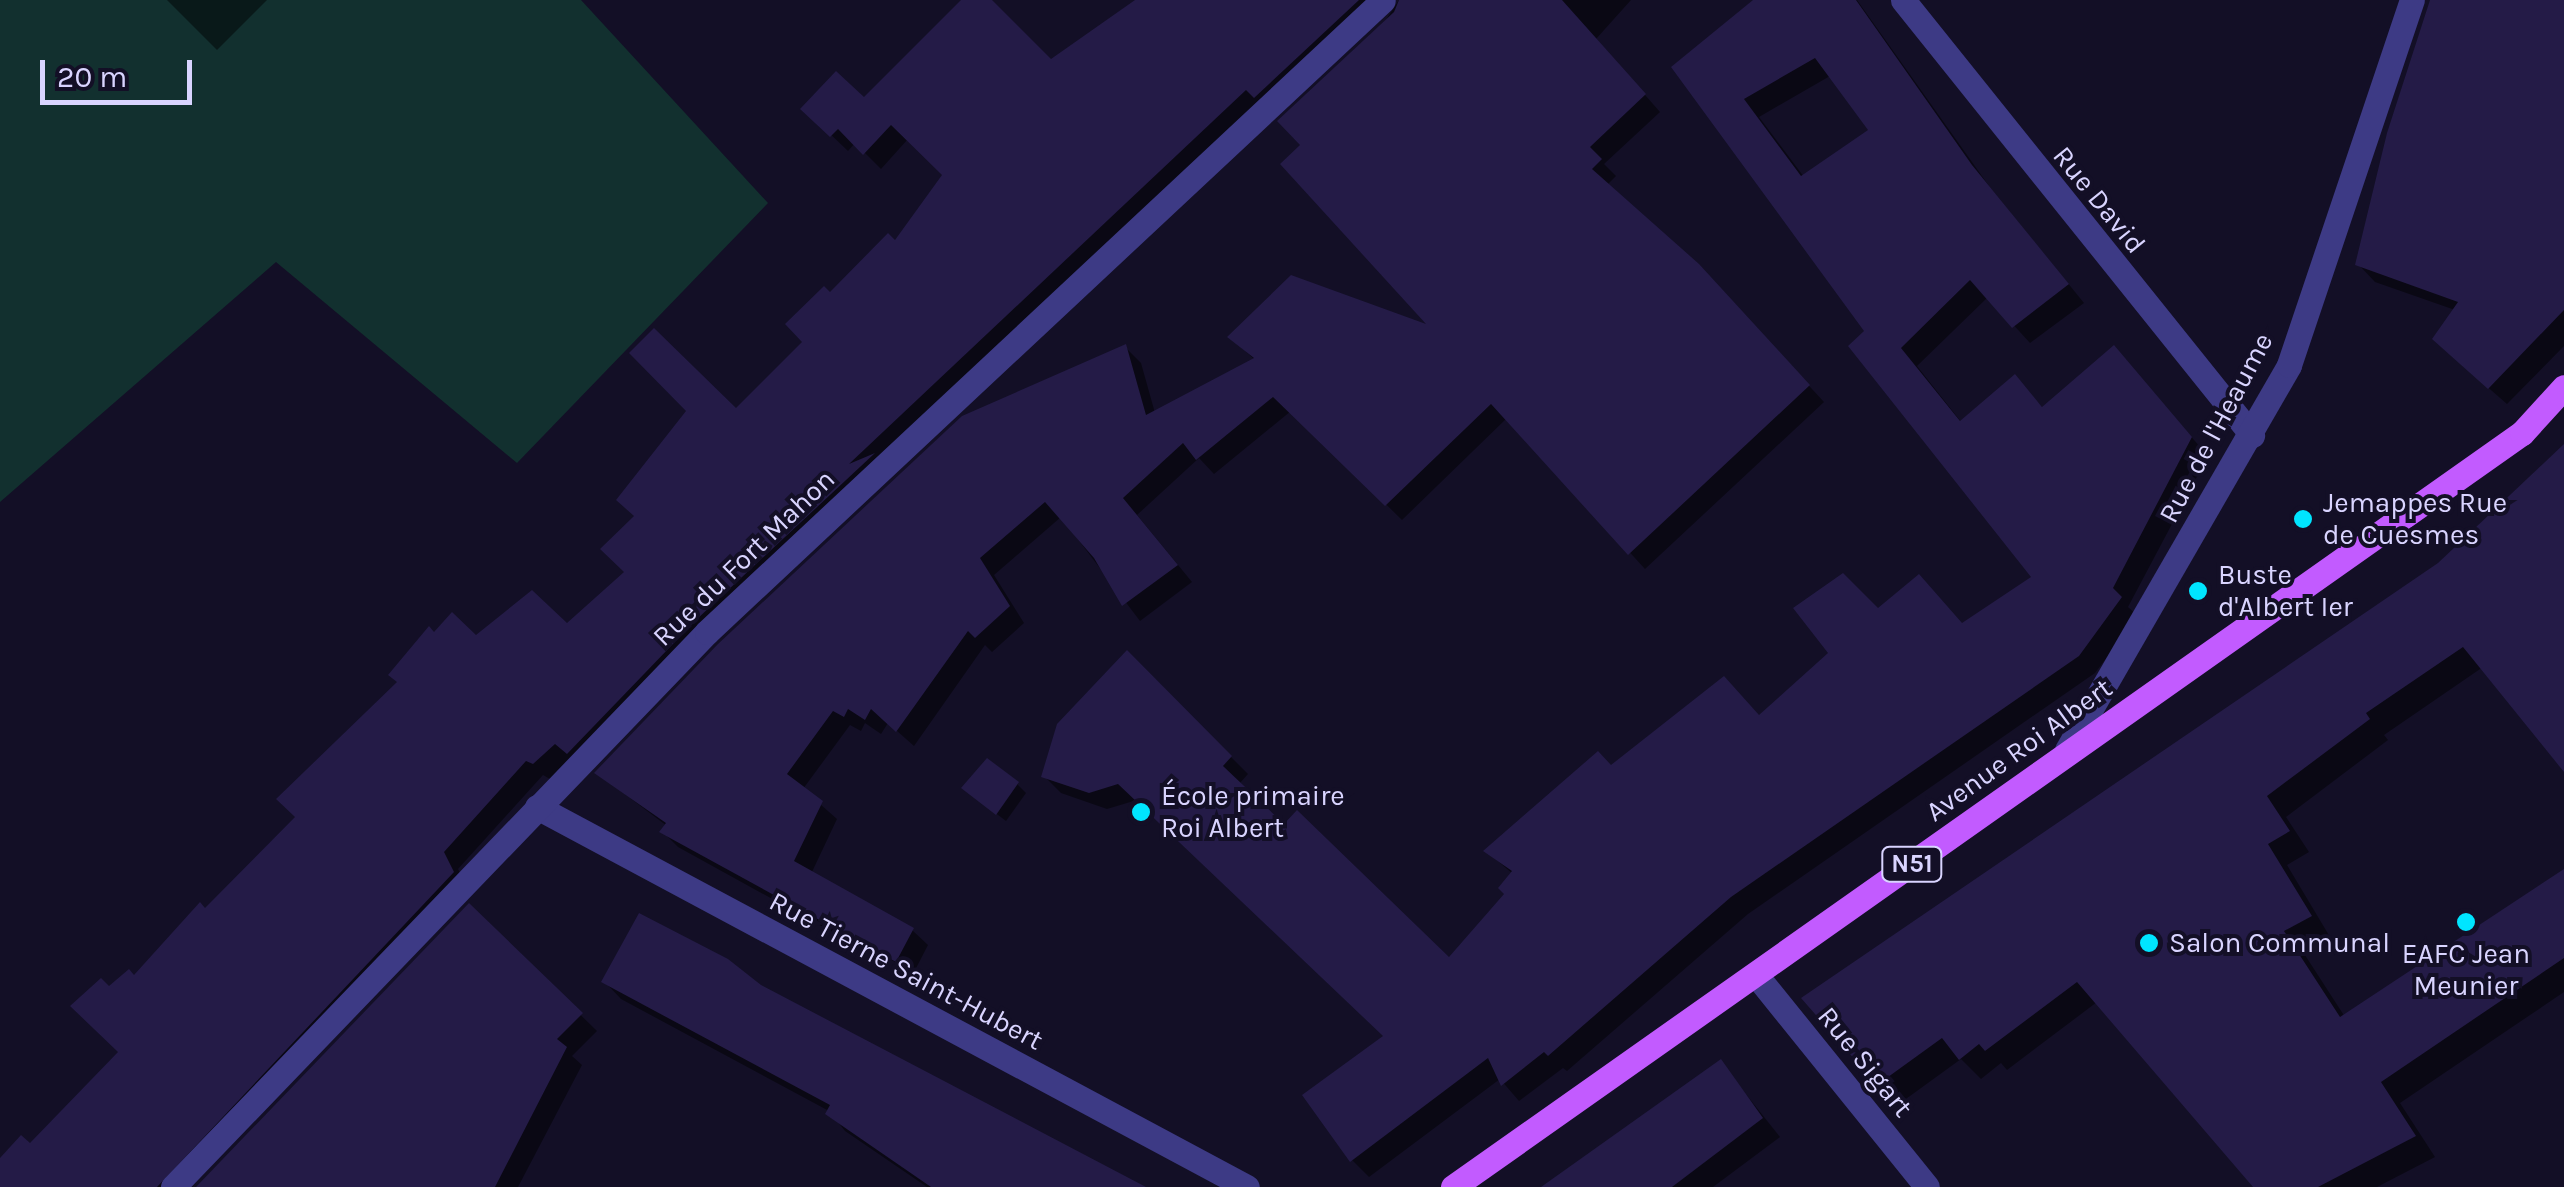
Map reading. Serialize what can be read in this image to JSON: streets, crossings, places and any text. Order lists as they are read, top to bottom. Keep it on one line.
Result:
{"streets":{"main road":["Avenue Roi Albert","N51"],"street":["Rue David","Rue de l'Heaume","Rue du Fort Mahon","Rue Tierne Saint-Hubert","Rue Sigart"]},"crossings":[["Rue David","Rue de l'Heaume"],["Rue de l'Heaume","Avenue Roi Albert"],["Rue du Fort Mahon","Rue Tierne Saint-Hubert"],["Avenue Roi Albert","Rue Sigart"]],"places":["Jemappes Rue de Cuesmes","Buste d'Albert Ier","École primaire Roi Albert","EAFC Jean Meunier","Salon Communal"],"scale_bar":"20 m"}
